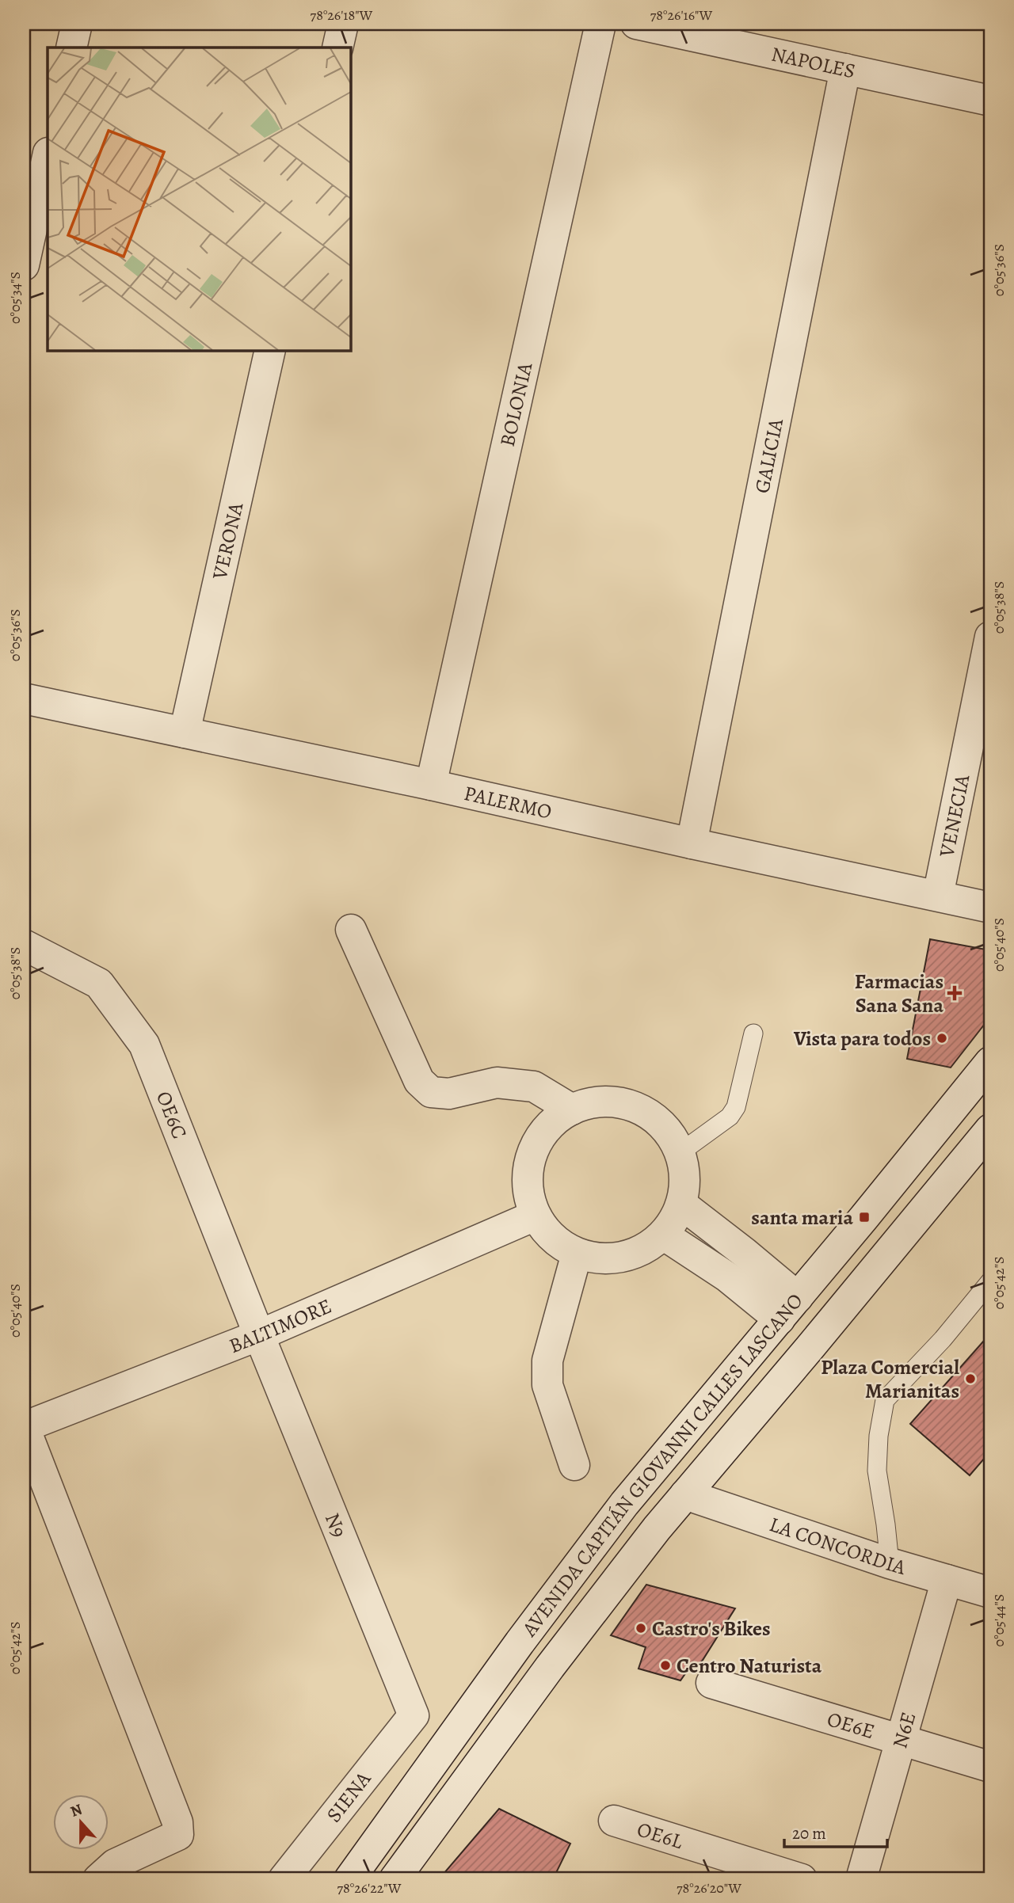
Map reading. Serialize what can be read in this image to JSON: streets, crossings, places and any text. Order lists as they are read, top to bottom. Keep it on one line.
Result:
{"streets":{"street":["NAPOLES","BOLONIA","GALICIA","VERONA","PALERMO","VENECIA","OE6C","BALTIMORE","AVENIDA CAPITÁN GIOVANNI CALLES LASCANO","N9","LA CONCORDIA","OE6E","N6E","SIENA","OE6L"]},"crossings":[["NAPOLES","GALICIA"],["BOLONIA","PALERMO"],["GALICIA","PALERMO"],["VERONA","PALERMO"],["PALERMO","VENECIA"],["OE6C","BALTIMORE"],["OE6C","N9"],["BALTIMORE","N9"],["AVENIDA CAPITÁN GIOVANNI CALLES LASCANO","LA CONCORDIA"],["N9","SIENA"],["LA CONCORDIA","N6E"],["OE6E","N6E"]],"places":{"health":["Farmacias Sana Sana"],"other":["Vista para todos","Plaza Comercial Marianitas","Castro's Bikes","Centro Naturista"],"transit":["santa maria"]},"scale_bar":"20 m","north":"top","coordinates":["78°26'18\"W","78°26'16\"W","0°05'36\"S","0°05'34\"S","0°05'38\"S","0°05'40\"S","0°05'42\"S","0°05'44\"S","78°26'22\"W","78°26'20\"W"]}
